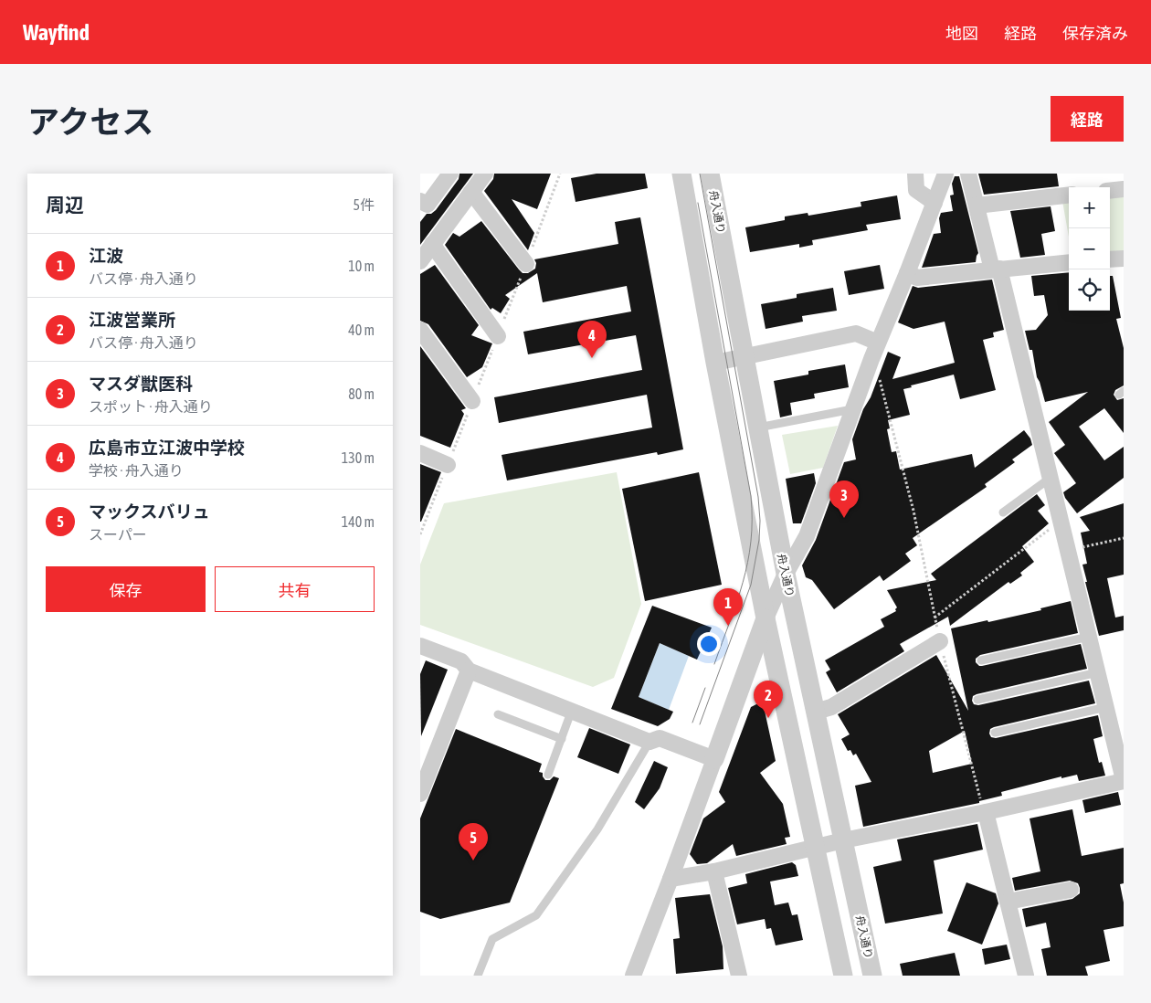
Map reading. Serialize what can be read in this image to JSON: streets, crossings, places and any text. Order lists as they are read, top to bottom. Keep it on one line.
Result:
{"streets":{"street":["舟入通り"]},"page":{"header":"Wayfind","nav":["地図","経路","保存済み"],"title":"アクセス","buttons":["経路",["保存","共有"]],"heading":["周辺","5件"],"map_buttons":["+","−"],"list":[{"mark":"1","name":"江波","note":"バス停 · 舟入通り","value":"10 m"},{"mark":"2","name":"江波営業所","note":"バス停 · 舟入通り","value":"40 m"},{"mark":"3","name":"マスダ獣医科","note":"スポット · 舟入通り","value":"80 m"},{"mark":"4","name":"広島市立江波中学校","note":"学校 · 舟入通り","value":"130 m"},{"mark":"5","name":"マックスバリュ","note":"スーパー","value":"140 m"}],"pins":["4","3","1","2","5"]}}
